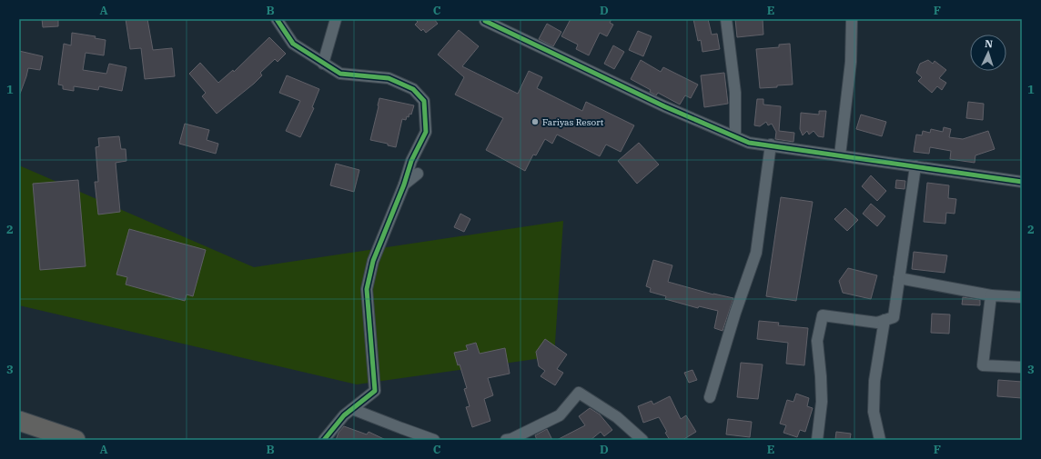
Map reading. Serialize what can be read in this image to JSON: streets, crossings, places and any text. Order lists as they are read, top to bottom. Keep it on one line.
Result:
{"places":["Fariyas Resort"],"north":"top","grid":{"columns":["A","B","C","D","E","F"],"rows":["1","2","3"]}}
